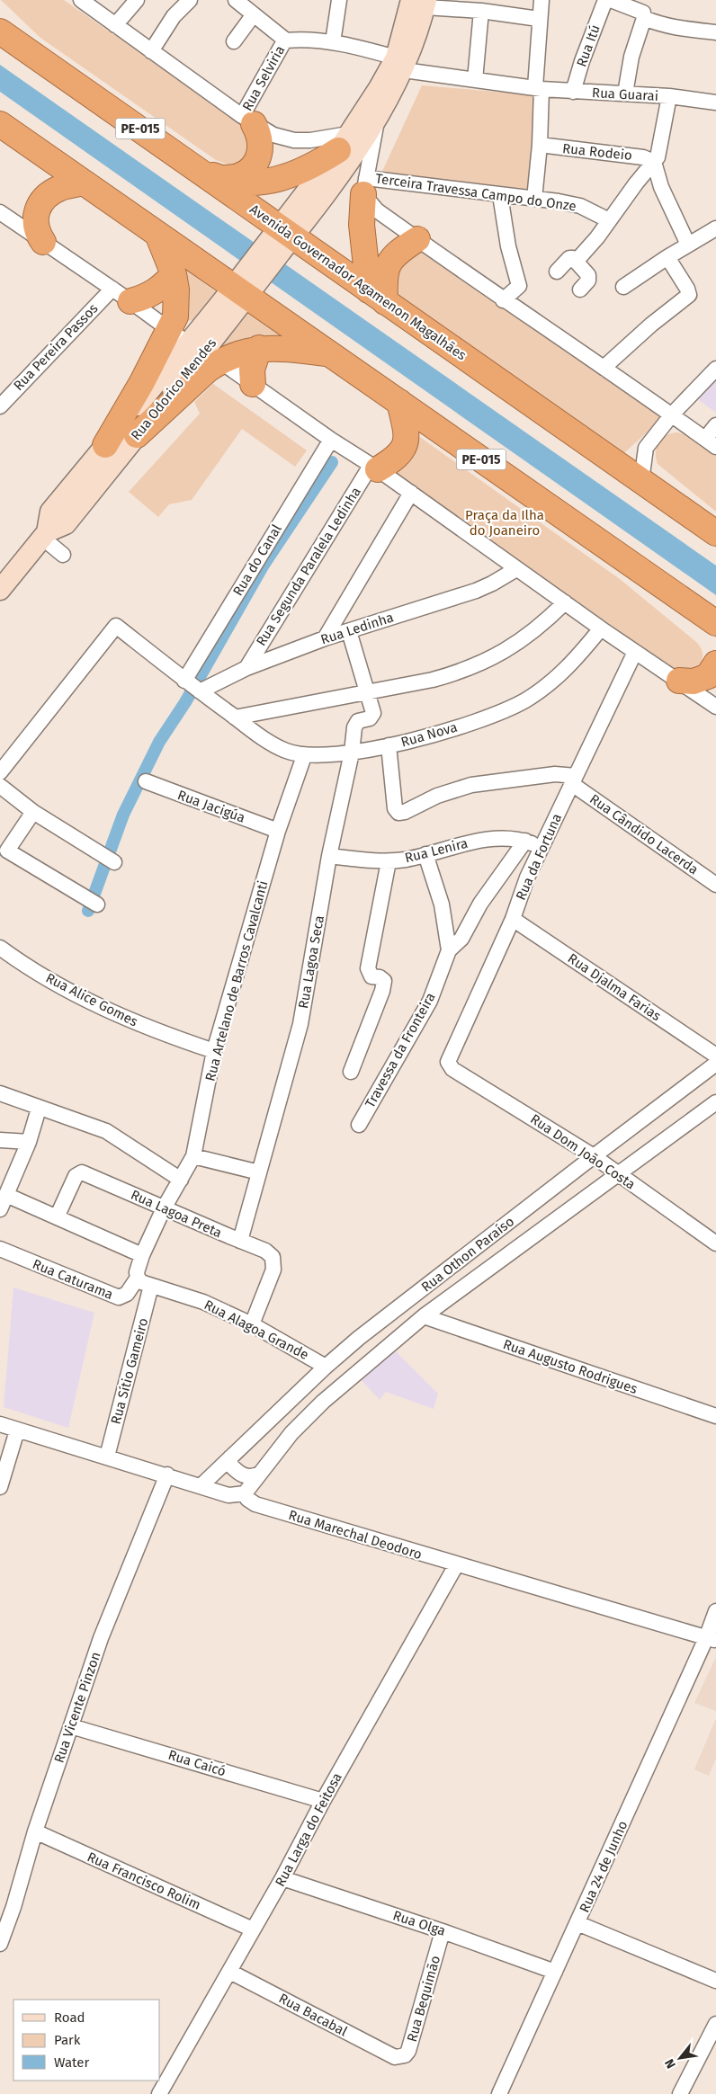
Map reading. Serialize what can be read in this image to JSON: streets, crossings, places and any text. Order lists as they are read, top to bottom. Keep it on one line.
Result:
{"streets":{"highway":["PE-015","Avenida Governador Agamenon Magalhães"],"main road":["Rua Odorico Mendes"],"street":["Rua Itú","Rua Selviria","Rua Guarai","Rua Rodeio","Terceira Travessa Campo do Onze","Rua Pereira Passos","Rua do Canal","Rua Segunda Paralela Ledinha","Rua Ledinha","Rua Nova","Rua Jacigúa","Rua Cândido Lacerda","Rua Lenira","Rua da Fortuna","Rua Lagoa Seca","Rua Artelano de Barros Cavalcanti","Rua Djalma Farias","Rua Alice Gomes","Travessa da Fronteira","Rua Dom João Costa","Rua Lagoa Preta","Rua Othon Paraíso","Rua Caturama","Rua Alagoa Grande","Rua Augusto Rodrigues","Rua Sítio Gameiro","Rua Marechal Deodoro","Rua Vicente Pinzon","Rua Caicó","Rua Larga do Feitosa","Rua 24 de Junho","Rua Francisco Rolim","Rua Olga","Rua Bequimão","Rua Bacabal"]},"crossings":[["Rua Itú","Rua Guarai"],["Rua Selviria","Rua Guarai"],["PE-015","Rua Odorico Mendes"],["Rua do Canal","Rua Ledinha"],["Rua do Canal","Rua Nova"],["Rua Segunda Paralela Ledinha","Rua Ledinha"],["Rua Ledinha","Rua Nova"],["Rua Nova","Rua Lagoa Seca"],["Rua Nova","Rua Artelano de Barros Cavalcanti"],["Rua Jacigúa","Rua Artelano de Barros Cavalcanti"],["Rua Cândido Lacerda","Rua da Fortuna"],["Rua Lenira","Rua da Fortuna"],["Rua Lenira","Rua Lagoa Seca"],["Rua Lenira","Travessa da Fronteira"],["Rua da Fortuna","Rua Djalma Farias"],["Rua da Fortuna","Rua Dom João Costa"],["Rua Lagoa Seca","Rua Lagoa Preta"],["Rua Artelano de Barros Cavalcanti","Rua Alice Gomes"],["Rua Artelano de Barros Cavalcanti","Rua Lagoa Preta"],["Rua Artelano de Barros Cavalcanti","Rua Caturama"],["Rua Artelano de Barros Cavalcanti","Rua Alagoa Grande"],["Rua Dom João Costa","Rua Othon Paraíso"],["Rua Lagoa Preta","Rua Alagoa Grande"],["Rua Othon Paraíso","Rua Alagoa Grande"],["Rua Othon Paraíso","Rua Augusto Rodrigues"],["Rua Othon Paraíso","Rua Marechal Deodoro"],["Rua Caturama","Rua Alagoa Grande"],["Rua Alagoa Grande","Rua Sítio Gameiro"],["Rua Marechal Deodoro","Rua Larga do Feitosa"],["Rua Marechal Deodoro","Rua 24 de Junho"],["Rua Vicente Pinzon","Rua Caicó"],["Rua Vicente Pinzon","Rua Francisco Rolim"],["Rua Caicó","Rua Larga do Feitosa"],["Rua Larga do Feitosa","Rua Francisco Rolim"],["Rua Larga do Feitosa","Rua Olga"],["Rua Larga do Feitosa","Rua Bacabal"],["Rua 24 de Junho","Rua Olga"],["Rua Olga","Rua Bequimão"],["Rua Bequimão","Rua Bacabal"]],"parks":["Praça da Ilha do Joaneiro"],"legend":["Road","Park","Water"],"north":"bottom left"}
